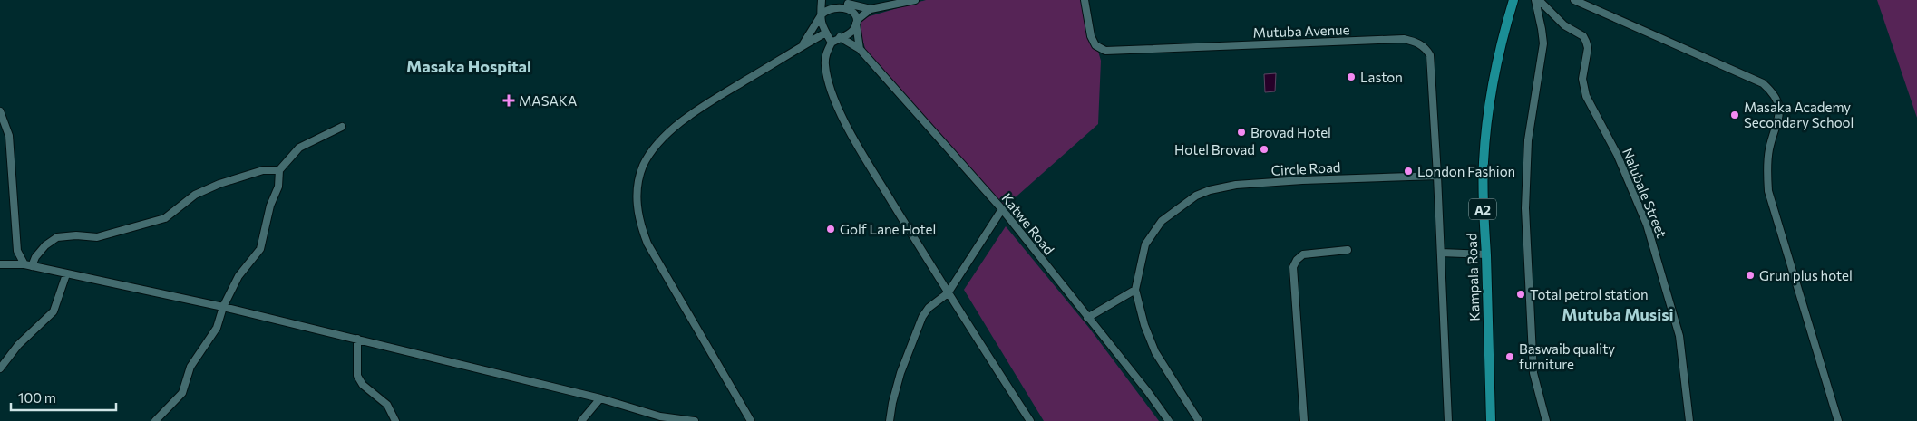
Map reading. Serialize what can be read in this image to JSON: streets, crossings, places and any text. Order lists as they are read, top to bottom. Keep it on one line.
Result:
{"streets":{"main road":["A2","Kampala Road"],"street":["Mutuba Avenue","Circle Road","Nalubale Street","Katwe Road"]},"crossings":[["Mutuba Avenue","Circle Road"]],"districts":["Masaka Hospital","Mutuba Musisi"],"places":{"other":["Laston","Masaka Academy Secondary School","Brovad Hotel","Hotel Brovad","London Fashion","Golf Lane Hotel","Grun plus hotel","Total petrol station","Baswaib quality furniture"],"health":["MASAKA"]},"scale_bar":"100 m"}
